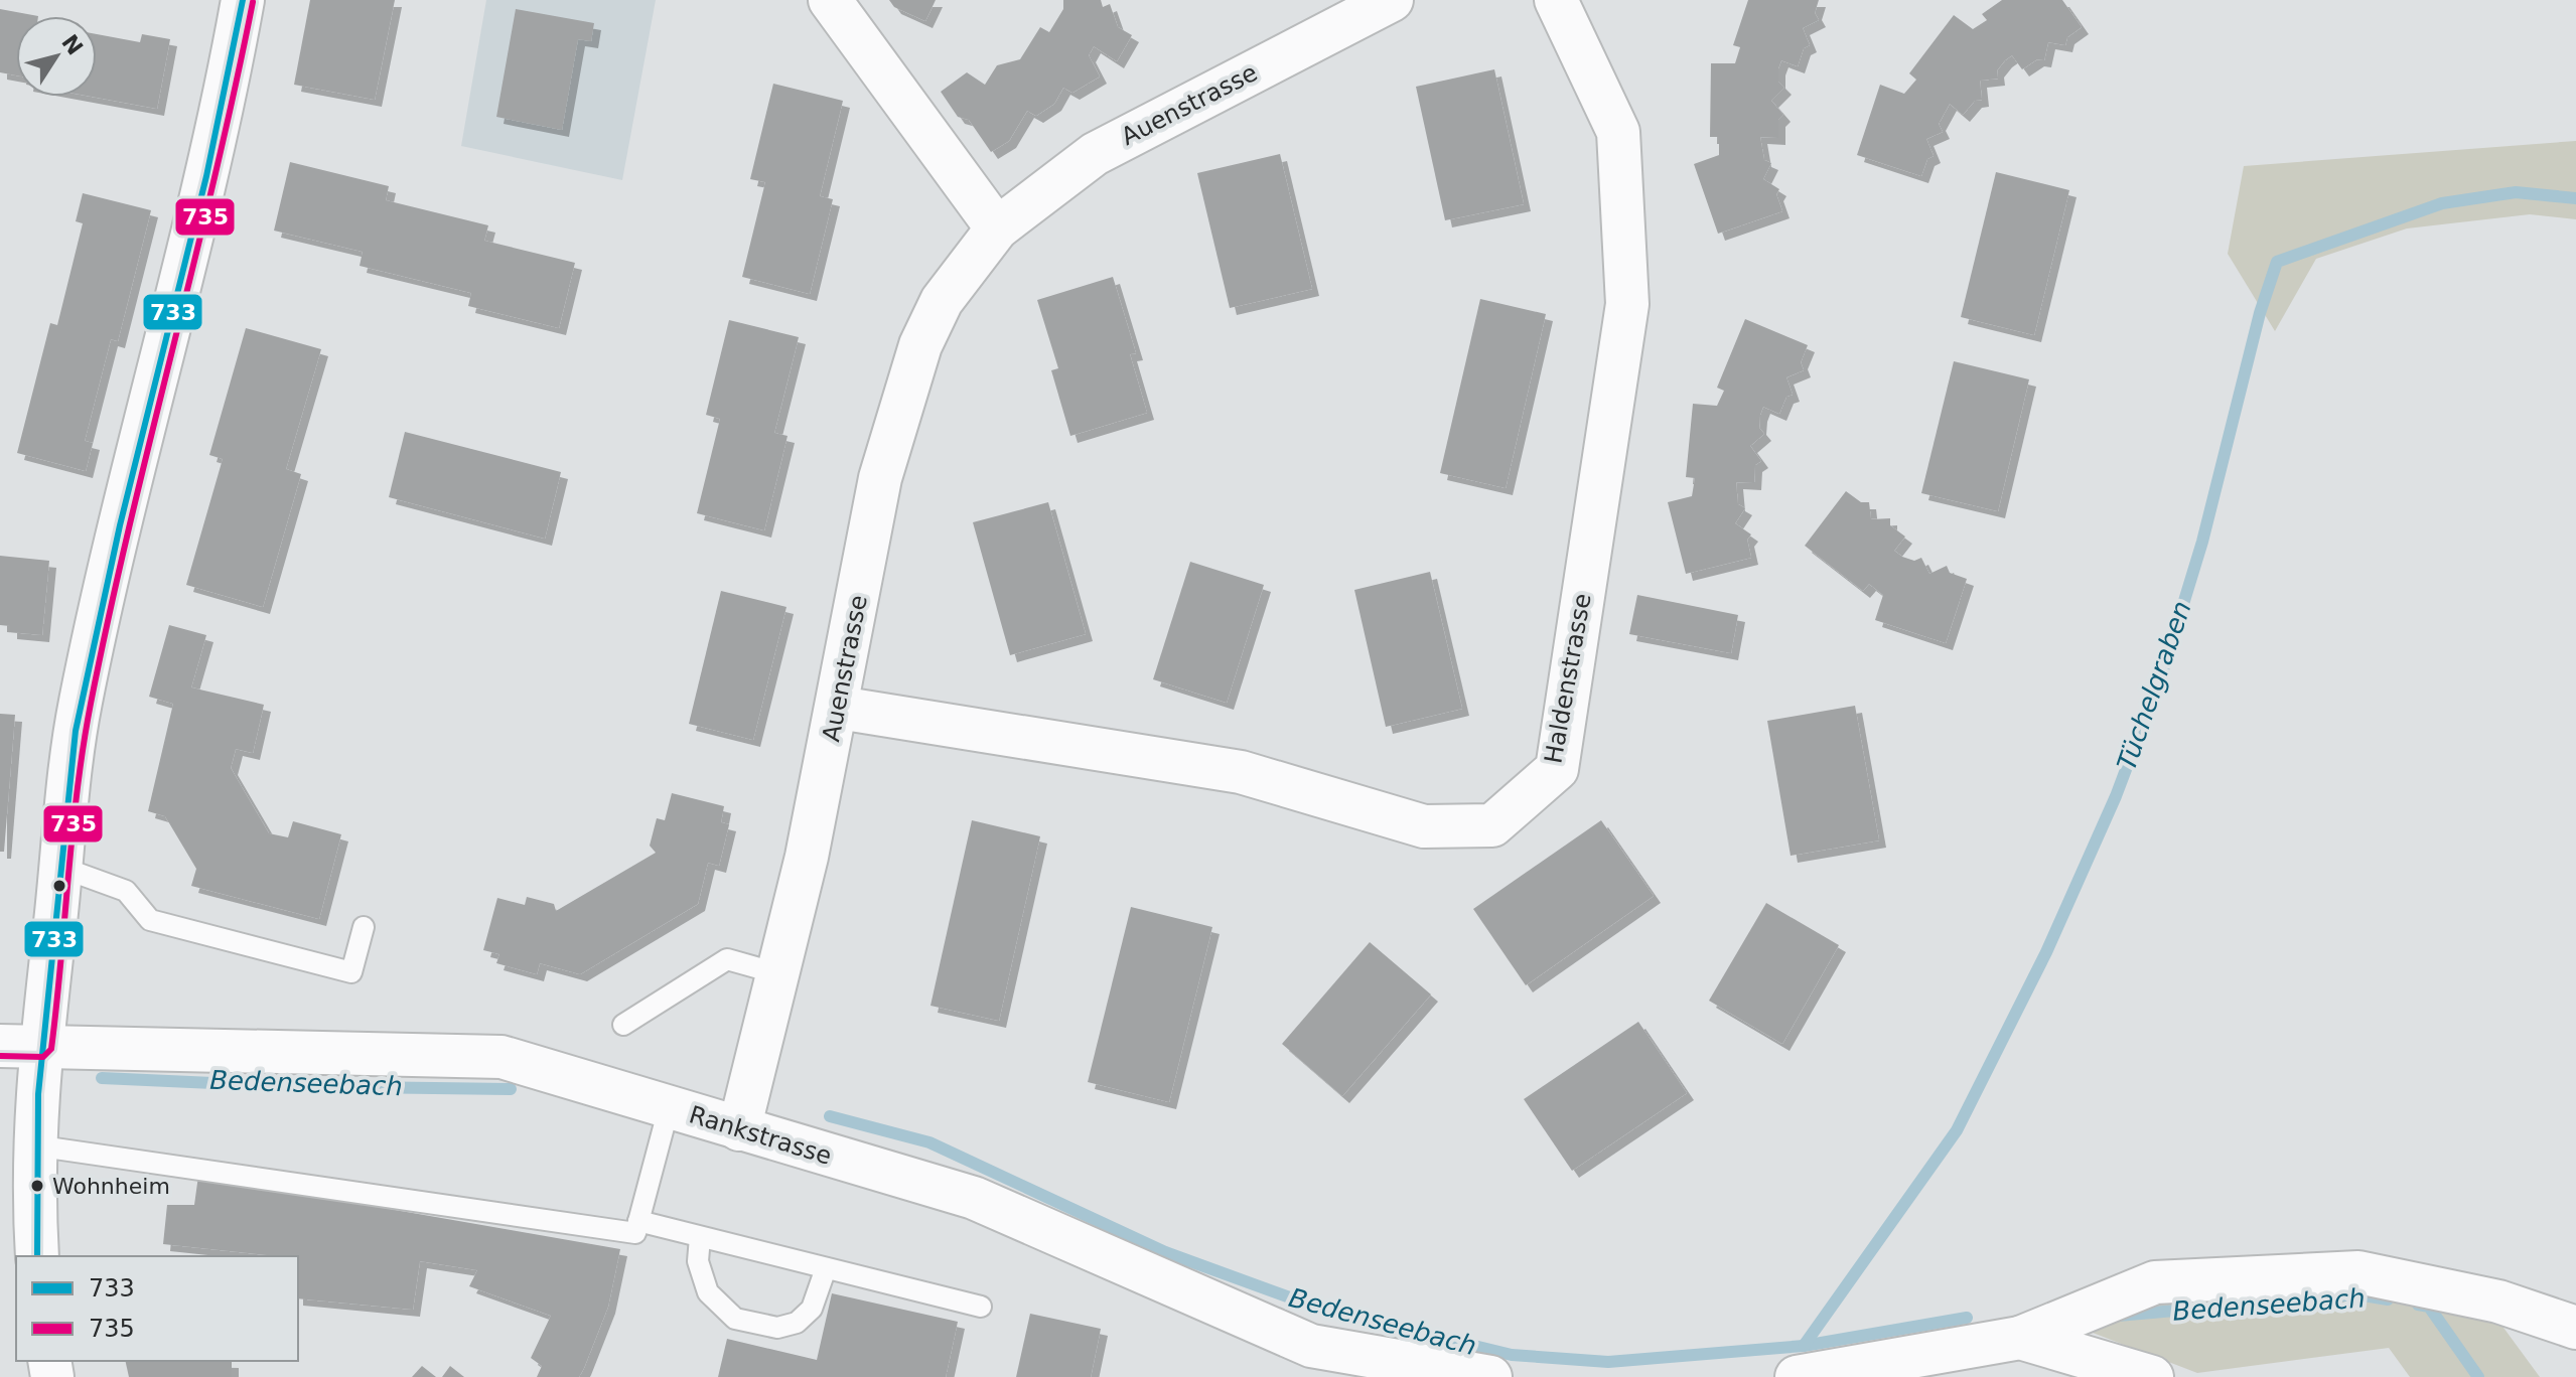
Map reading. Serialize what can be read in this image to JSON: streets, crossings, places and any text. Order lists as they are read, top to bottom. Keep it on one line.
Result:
{"streets":{"street":["Auenstrasse","Haldenstrasse","Rankstrasse"]},"crossings":[["Auenstrasse","Haldenstrasse"],["Auenstrasse","Rankstrasse"]],"water":["Tüchelgraben","Bedenseebach"],"places":["Wohnheim"],"lines":["transit line 733","transit line 735"],"legend":["733","735"],"north":"top right"}
